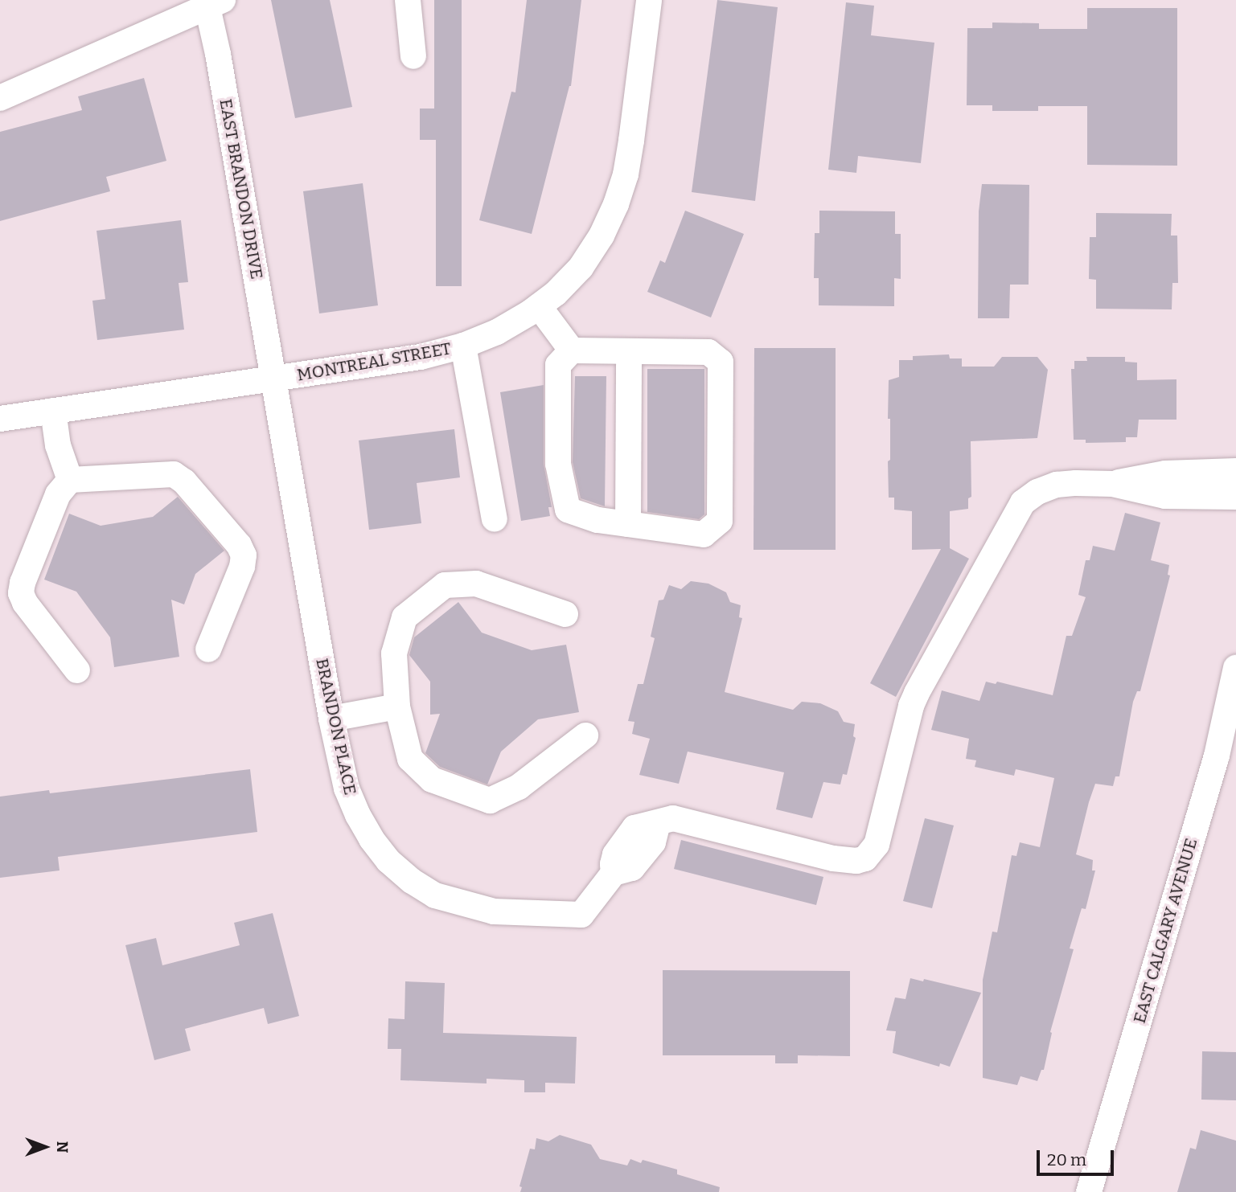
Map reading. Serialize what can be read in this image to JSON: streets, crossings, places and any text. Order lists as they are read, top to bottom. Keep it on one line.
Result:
{"streets":{"street":["EAST BRANDON DRIVE","MONTREAL STREET","BRANDON PLACE","EAST CALGARY AVENUE"]},"crossings":[["EAST BRANDON DRIVE","MONTREAL STREET"],["EAST BRANDON DRIVE","BRANDON PLACE"],["MONTREAL STREET","BRANDON PLACE"]],"scale_bar":"20 m","north":"right"}
